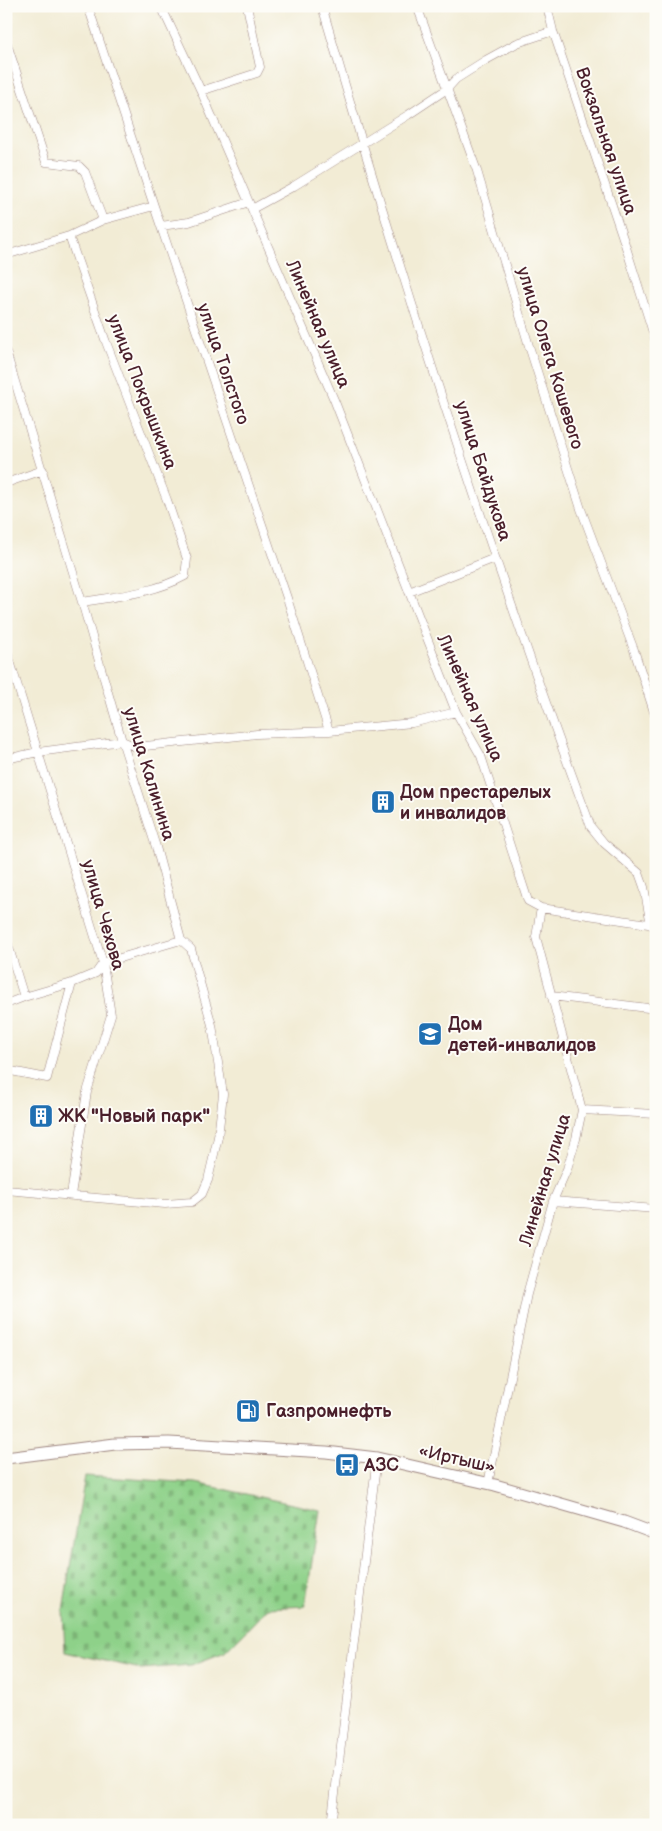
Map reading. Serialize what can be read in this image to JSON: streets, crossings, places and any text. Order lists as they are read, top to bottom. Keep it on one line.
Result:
{"streets":{"highway":["«Иртыш»"],"street":["Вокзальная улица","Линейная улица","улица Олега Кошевого","улица Толстого","улица Покрышкина","улица Байдукова","улица Калинина","улица Чехова"]},"crossings":[["Линейная улица","«Иртыш»"],["улица Покрышкина","улица Калинина"],["улица Калинина","улица Чехова"]],"places":{"building":["Дом престарелых и инвалидов","ЖК \"Новый парк\""],"school or university":["Дом детей-инвалидов"],"fuel station":["Газпромнефть"],"bus stop":["АЗС"]}}
